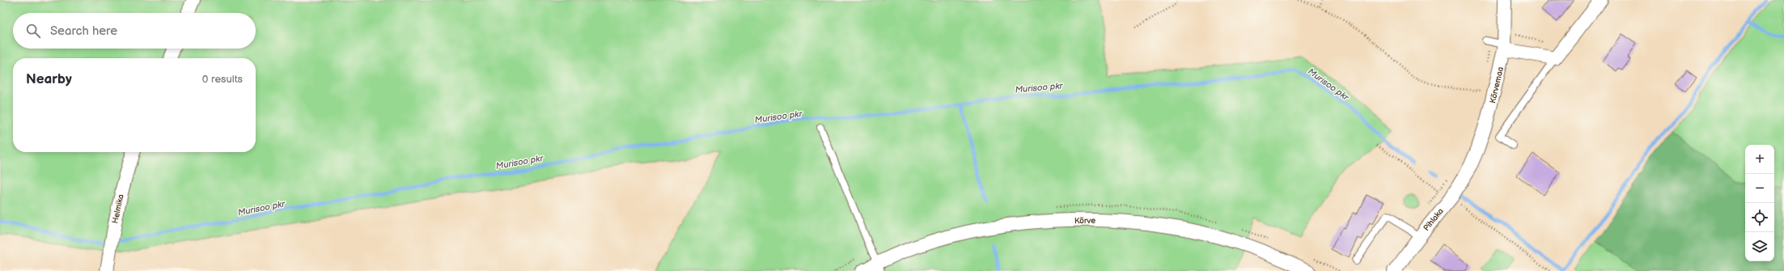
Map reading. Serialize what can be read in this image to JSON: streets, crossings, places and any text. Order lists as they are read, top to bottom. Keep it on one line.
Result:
{"streets":{"street":["Kõrvemaa","Helmika","Pihlaka","Kõrve"]},"crossings":[["Kõrvemaa","Pihlaka"]],"water":["Murisoo pkr"],"page":{"search":"Search here","heading":["Nearby","0 results"],"map_buttons":["+","−"]}}
